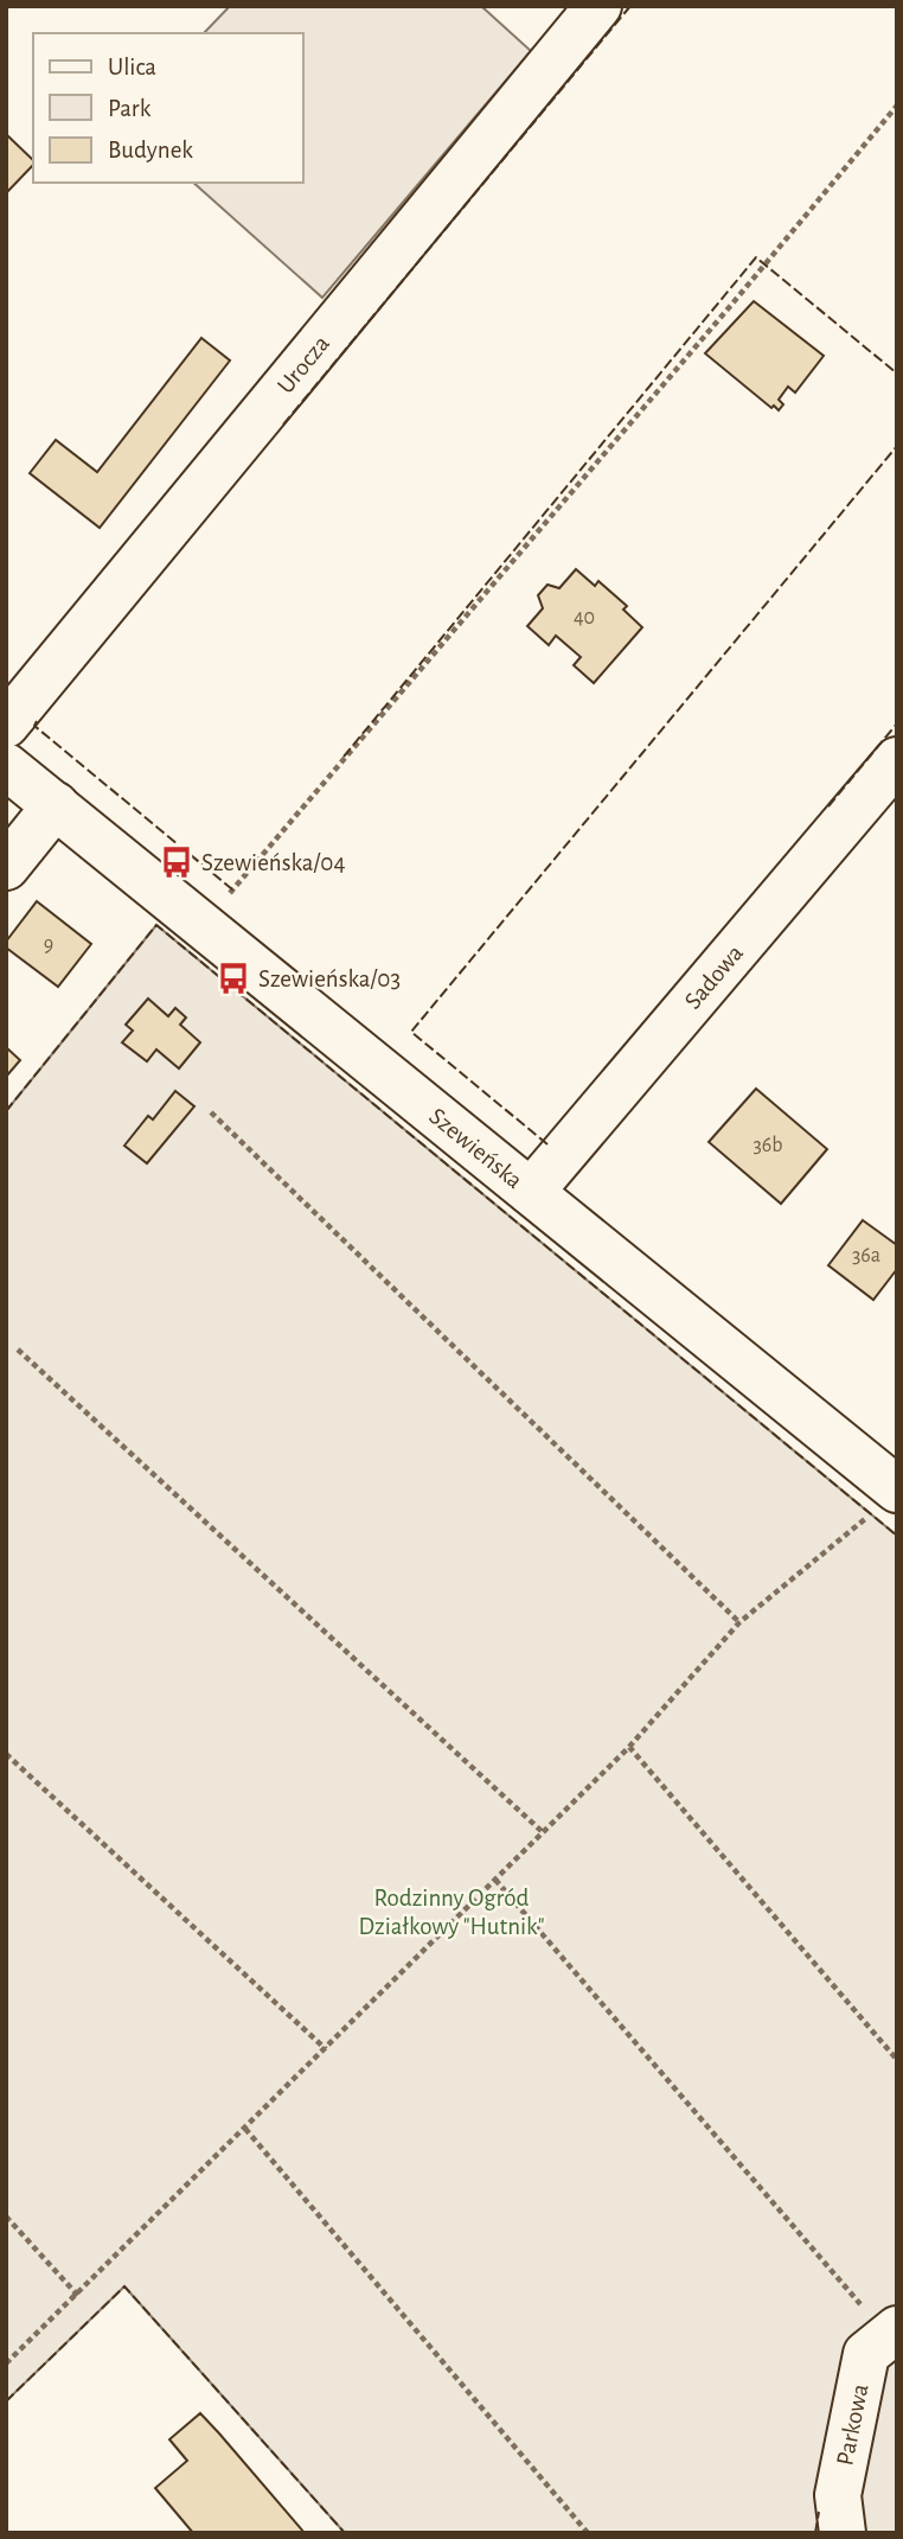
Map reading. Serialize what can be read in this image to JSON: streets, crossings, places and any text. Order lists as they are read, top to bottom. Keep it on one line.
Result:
{"streets":{"street":["Urocza","Sadowa","Szewieńska","Parkowa"]},"crossings":[["Sadowa","Szewieńska"]],"parks":["Rodzinny Ogród Działkowy \"Hutnik\""],"places":{"bus stop":["Szewieńska/04","Szewieńska/03"]},"house_numbers":["40","9","36b","36a"],"legend":["Ulica","Park","Budynek"]}
